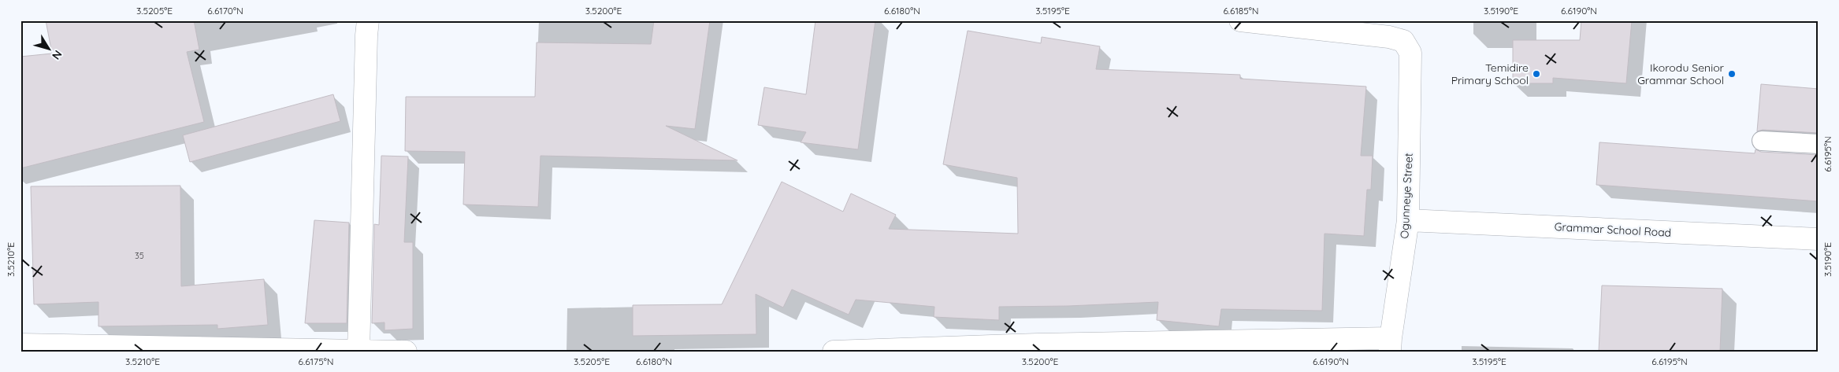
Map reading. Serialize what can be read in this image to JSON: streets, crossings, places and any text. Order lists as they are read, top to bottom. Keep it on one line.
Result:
{"streets":{"street":["Ogunneye Street","Grammar School Road"]},"crossings":[["Ogunneye Street","Grammar School Road"]],"places":["Temidire Primary School","Ikorodu Senior Grammar School"],"house_numbers":["35"],"north":"bottom right","coordinates":["3.5205°E","6.6170°N","3.5200°E","6.6180°N","3.5195°E","6.6185°N","3.5190°E","6.6190°N","6.6195°N","3.5210°E","6.6175°N"]}
